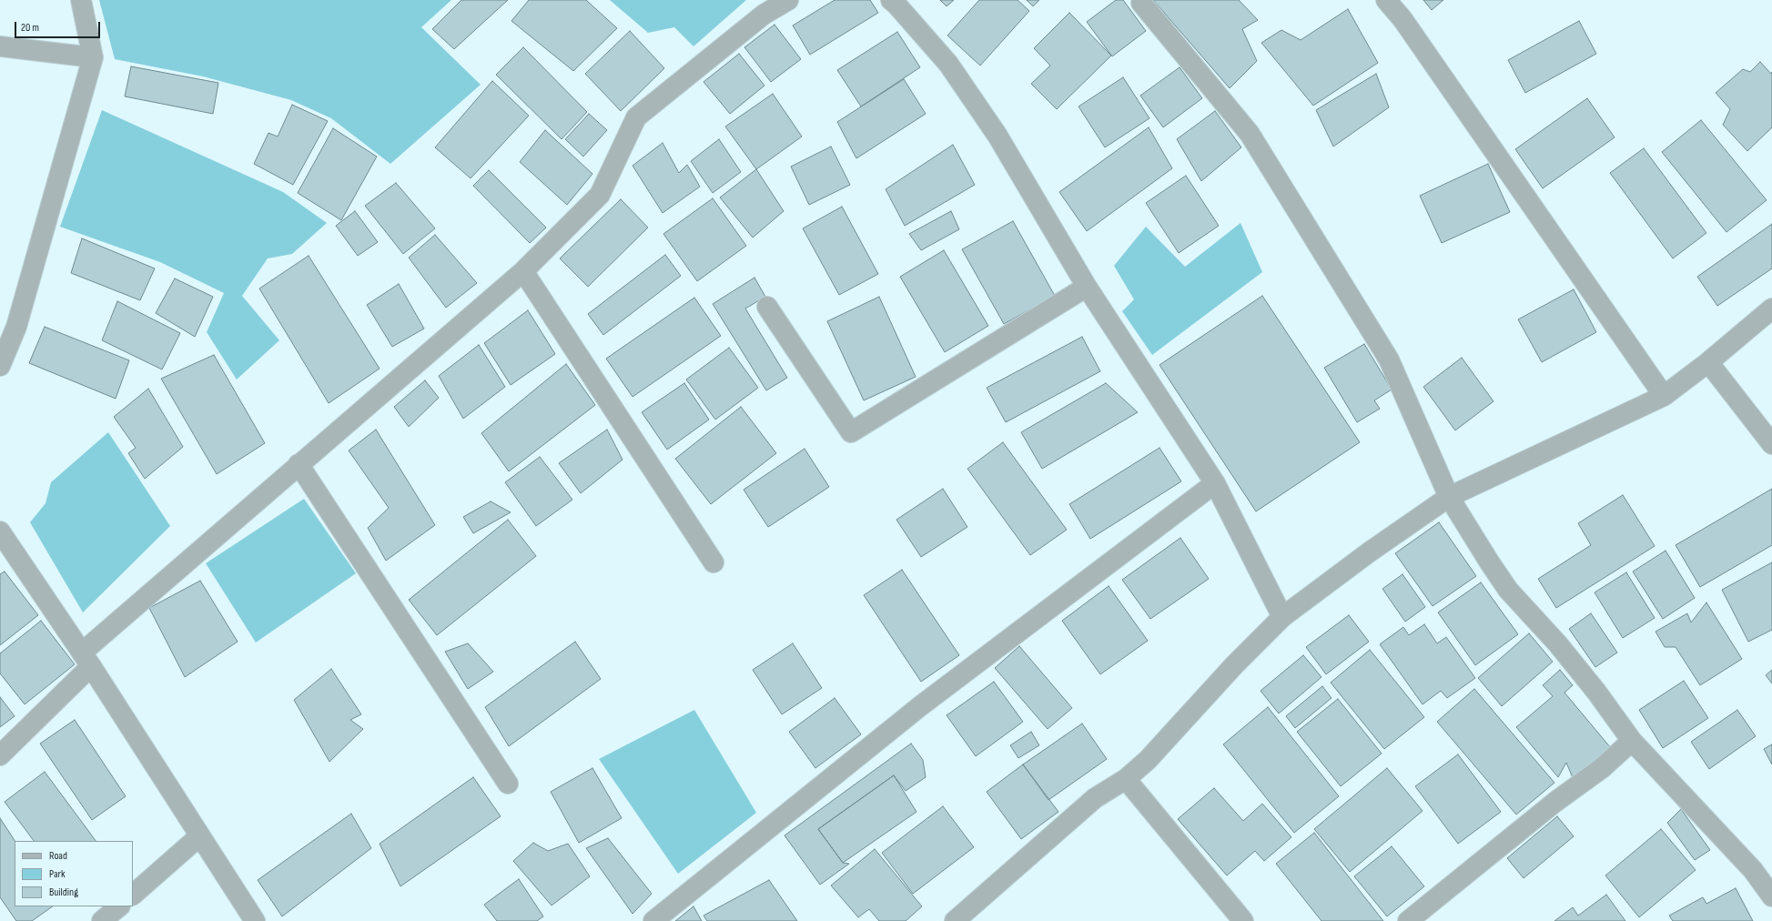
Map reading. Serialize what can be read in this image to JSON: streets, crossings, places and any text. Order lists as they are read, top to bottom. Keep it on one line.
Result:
{"legend":["Road","Park","Building"],"scale_bar":"20 m"}
